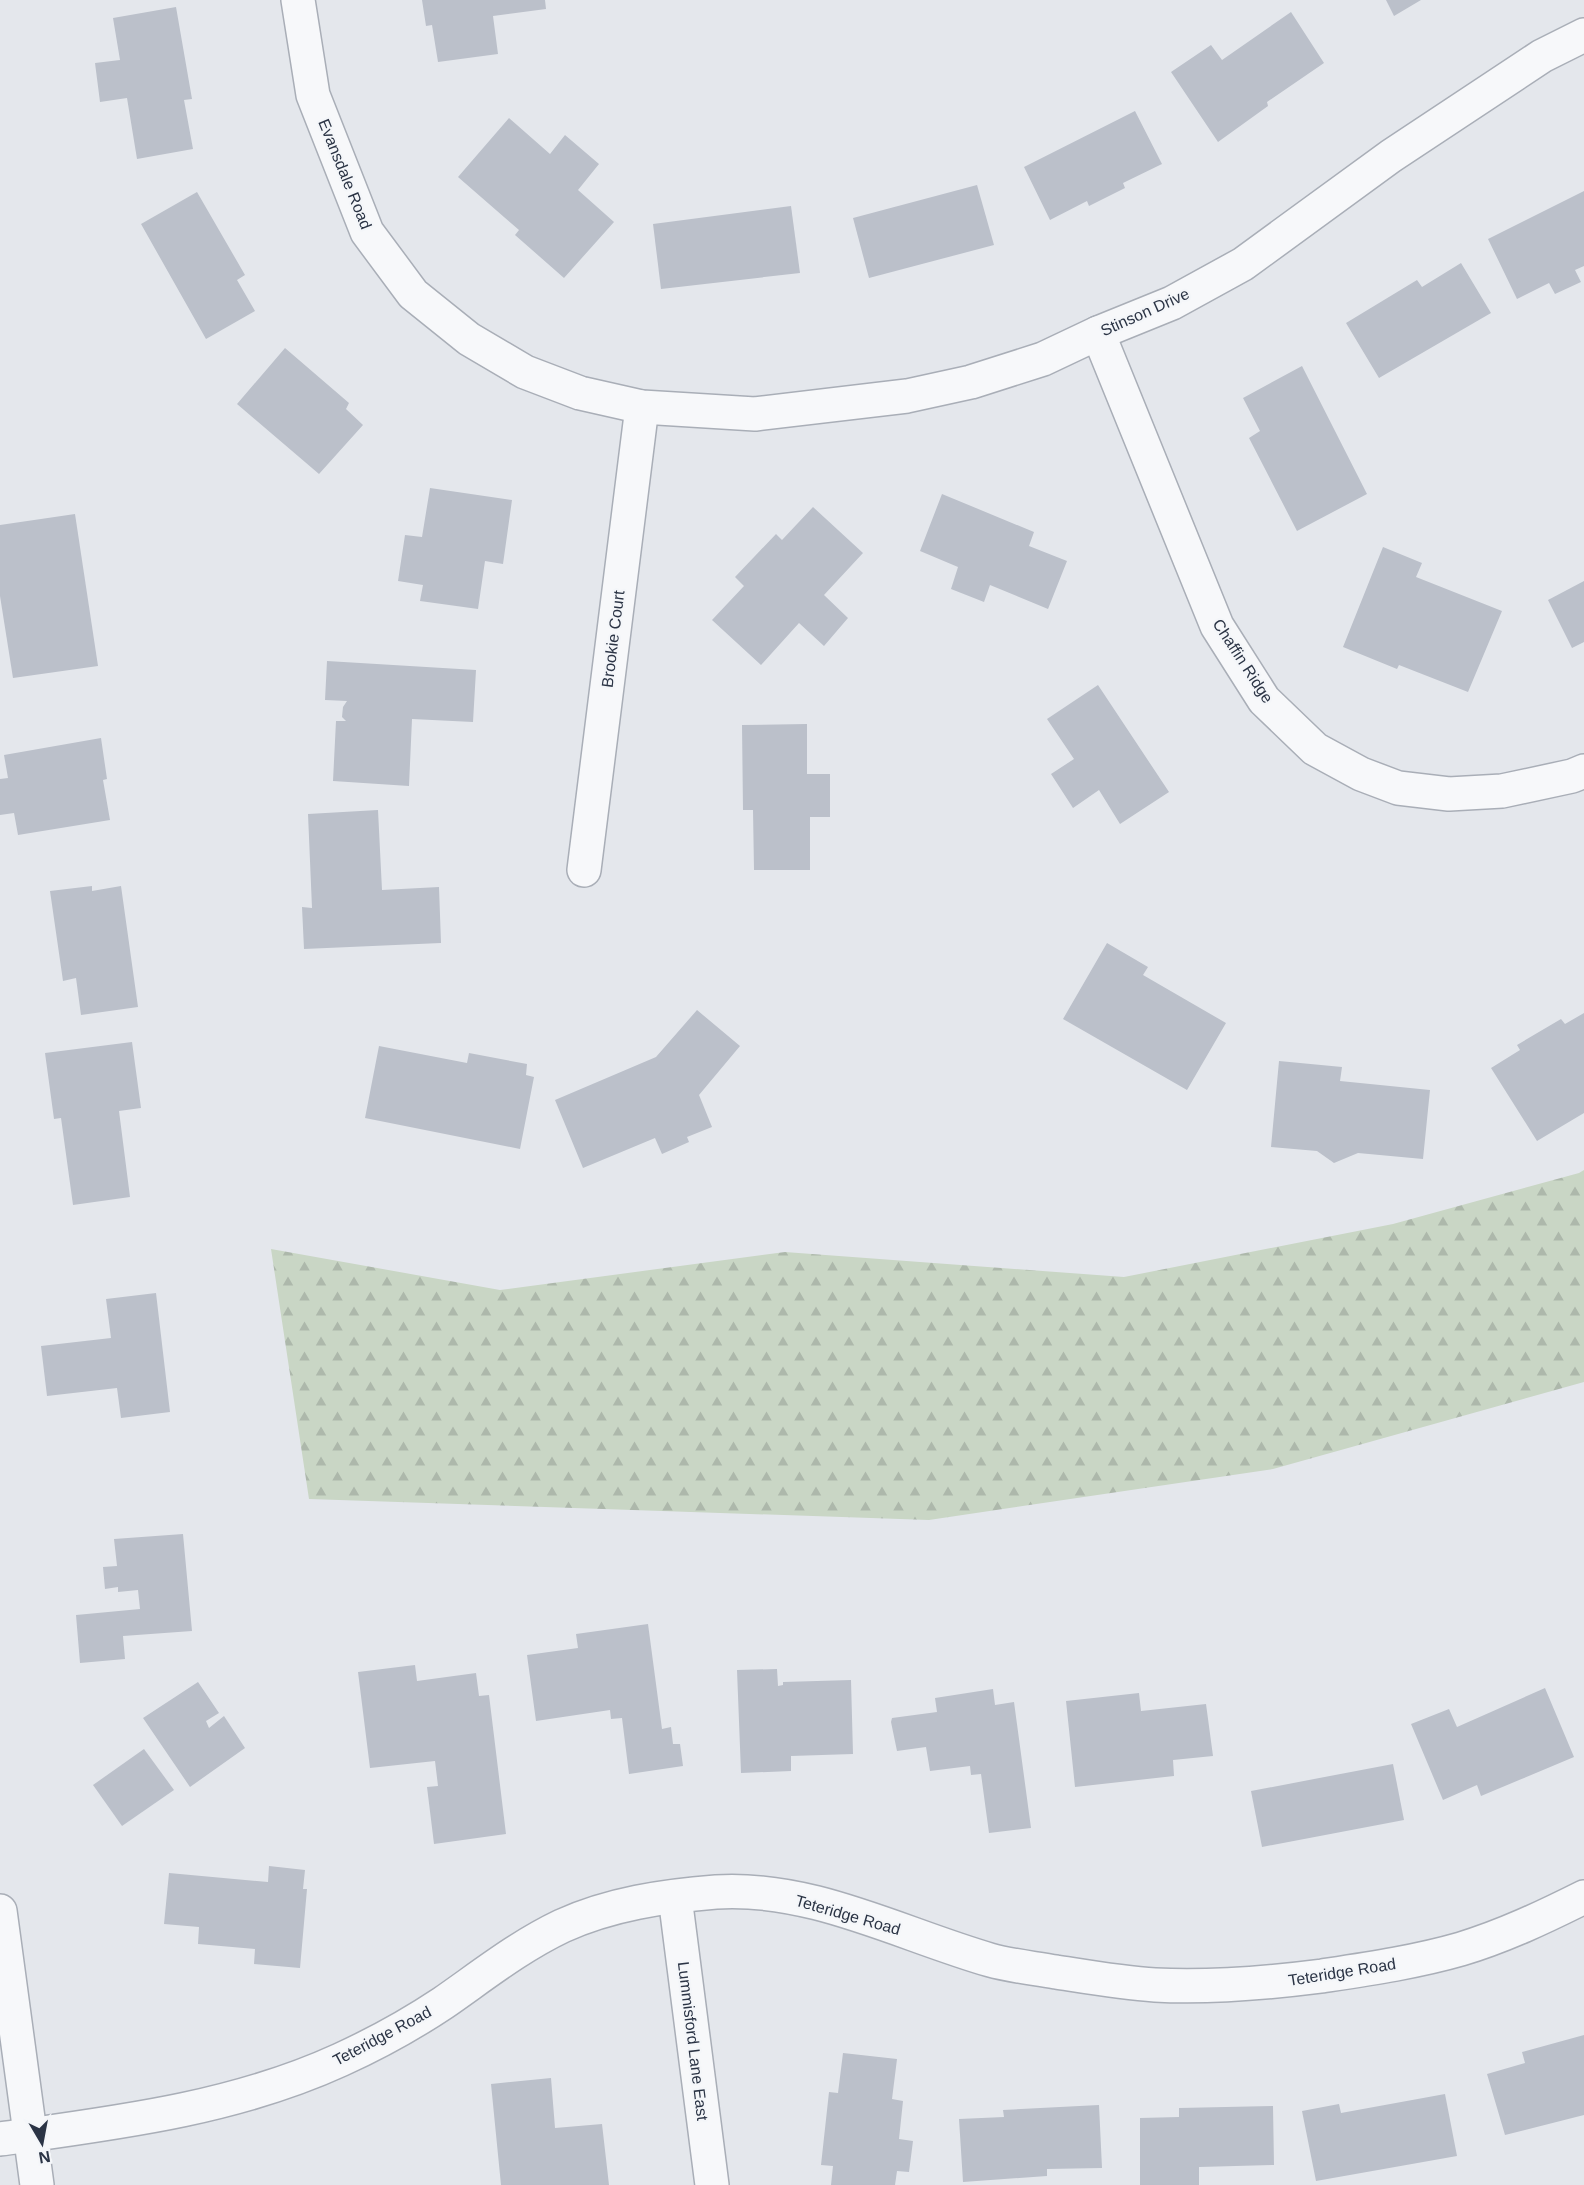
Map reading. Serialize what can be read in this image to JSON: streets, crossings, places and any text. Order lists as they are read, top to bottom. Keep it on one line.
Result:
{"streets":{"street":["Evansdale Road","Stinson Drive","Brookie Court","Chaffin Ridge","Teteridge Road","Lummisford Lane East"]},"crossings":[["Evansdale Road","Stinson Drive"],["Evansdale Road","Brookie Court"],["Stinson Drive","Brookie Court"],["Stinson Drive","Chaffin Ridge"],["Teteridge Road","Lummisford Lane East"]],"north":"bottom"}
